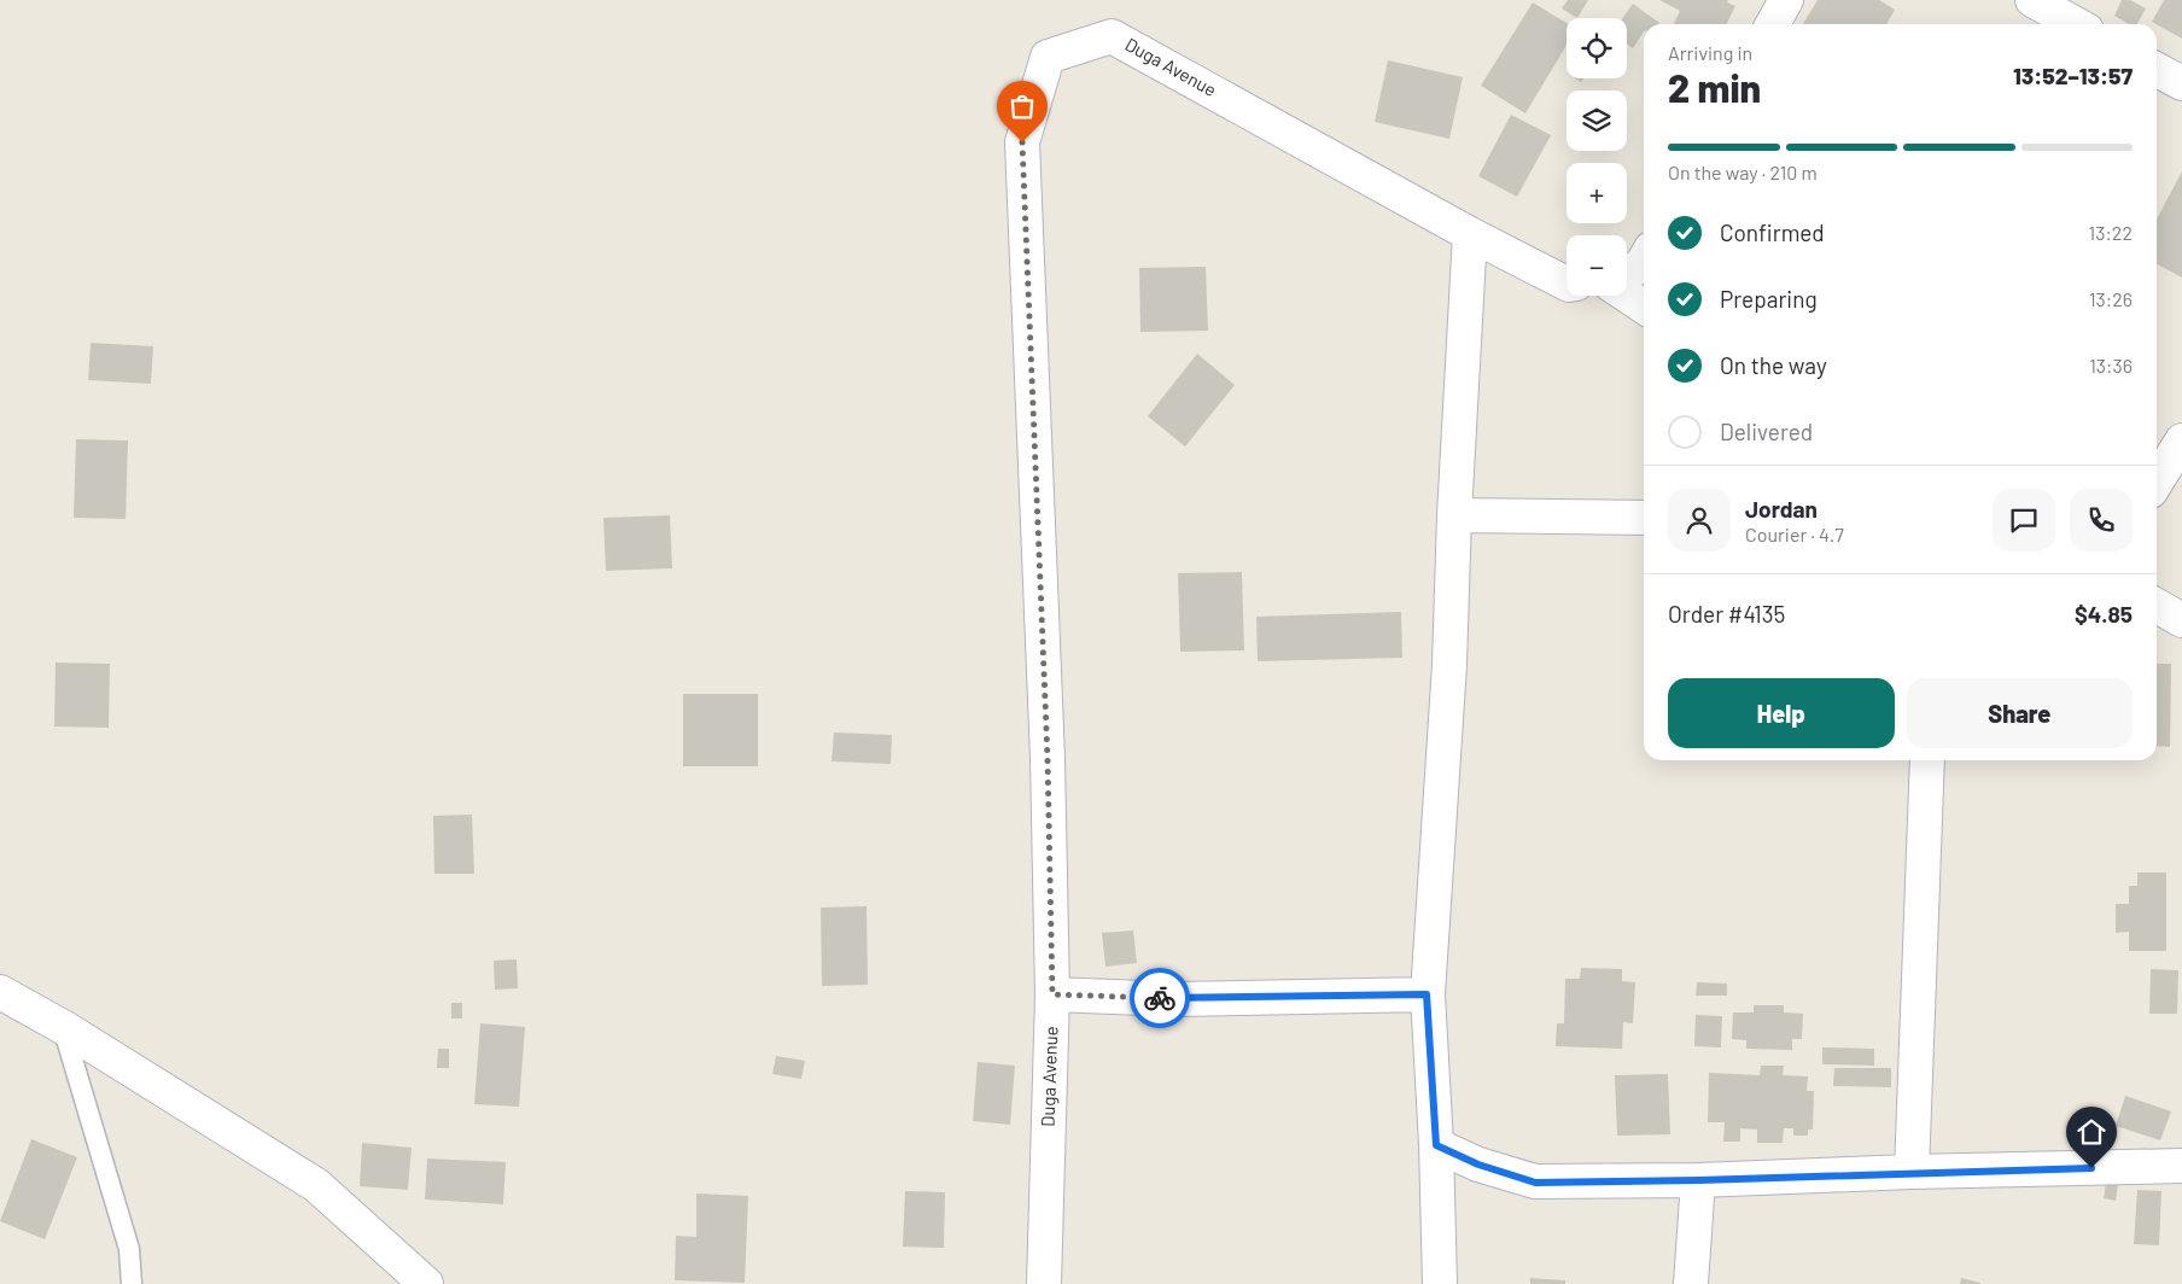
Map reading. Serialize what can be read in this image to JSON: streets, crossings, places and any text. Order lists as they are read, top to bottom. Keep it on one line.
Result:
{"streets":{"street":["Duga Avenue"]},"page":{"map_buttons":["+","−"],"heading":["2 min","Arriving in","13:52–13:57"],"panel":["Jordan","Courier · 4.7","Order #4135","$4.85"],"bar":"On the way · 210 m","list":[["Confirmed","13:22"],["Preparing","13:26"],["On the way","13:36"],"Delivered"],"buttons":["Help","Share"]}}
